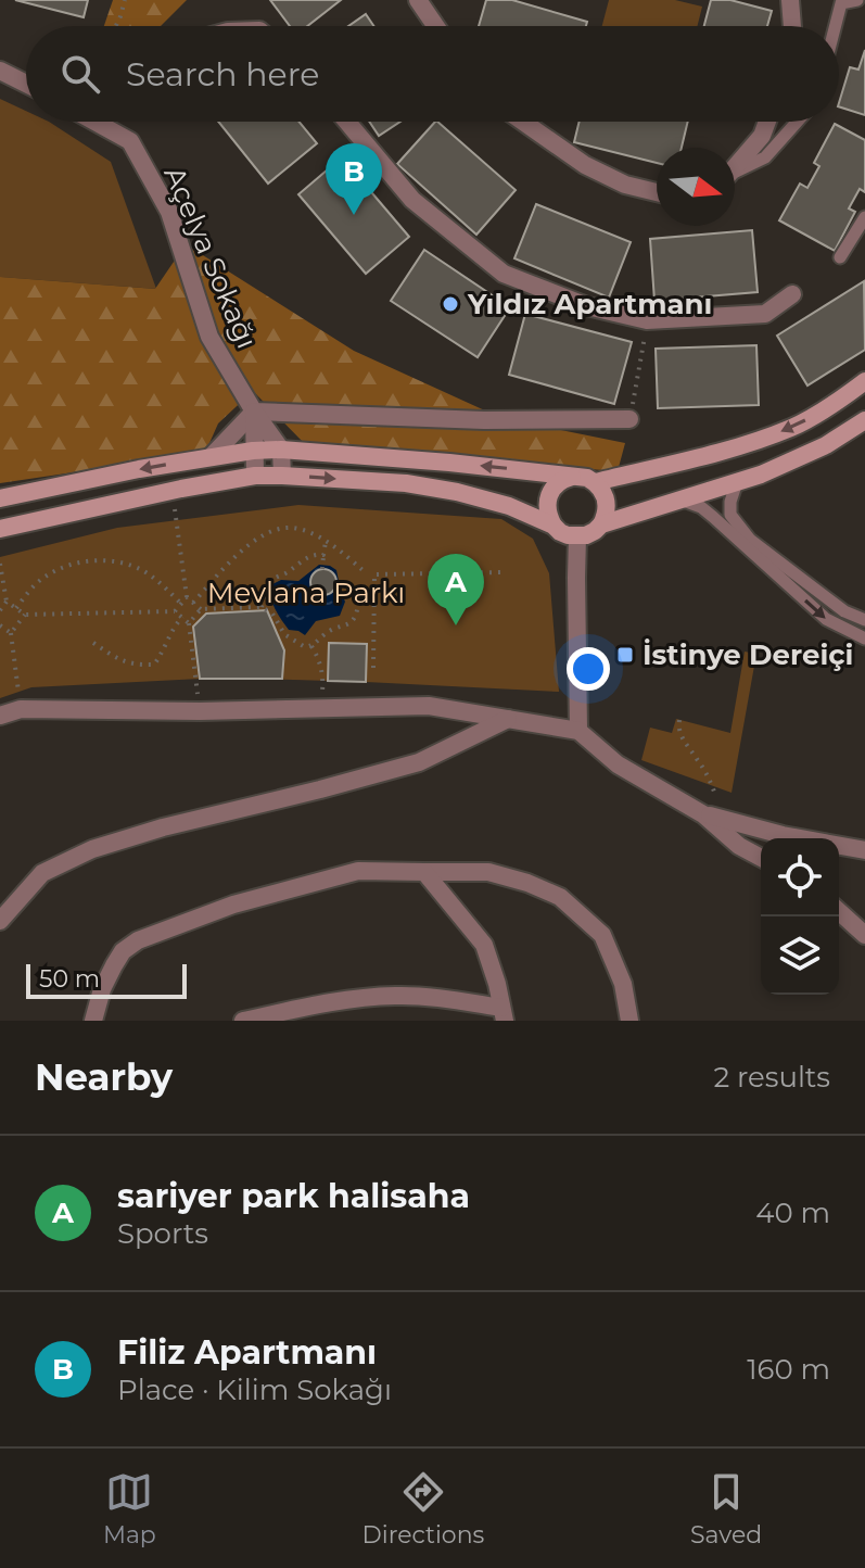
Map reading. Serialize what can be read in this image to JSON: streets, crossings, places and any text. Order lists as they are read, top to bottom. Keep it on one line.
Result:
{"streets":{"street":["Açelya Sokağı"]},"parks":["Mevlana Parkı"],"places":{"other":["Yıldız Apartmanı"],"transit":["İstinye Dereiçi"]},"scale_bar":"50 m","north":"right","page":{"search":"Search here","pins":["B","A"],"scale":"50 m","heading":["Nearby","2 results"],"list":[{"mark":"A","name":"sariyer park halisaha","note":"Sports","value":"40 m"},{"mark":"B","name":"Filiz Apartmanı","note":"Place · Kilim Sokağı","value":"160 m"}],"nav":["Map","Directions","Saved"]}}
